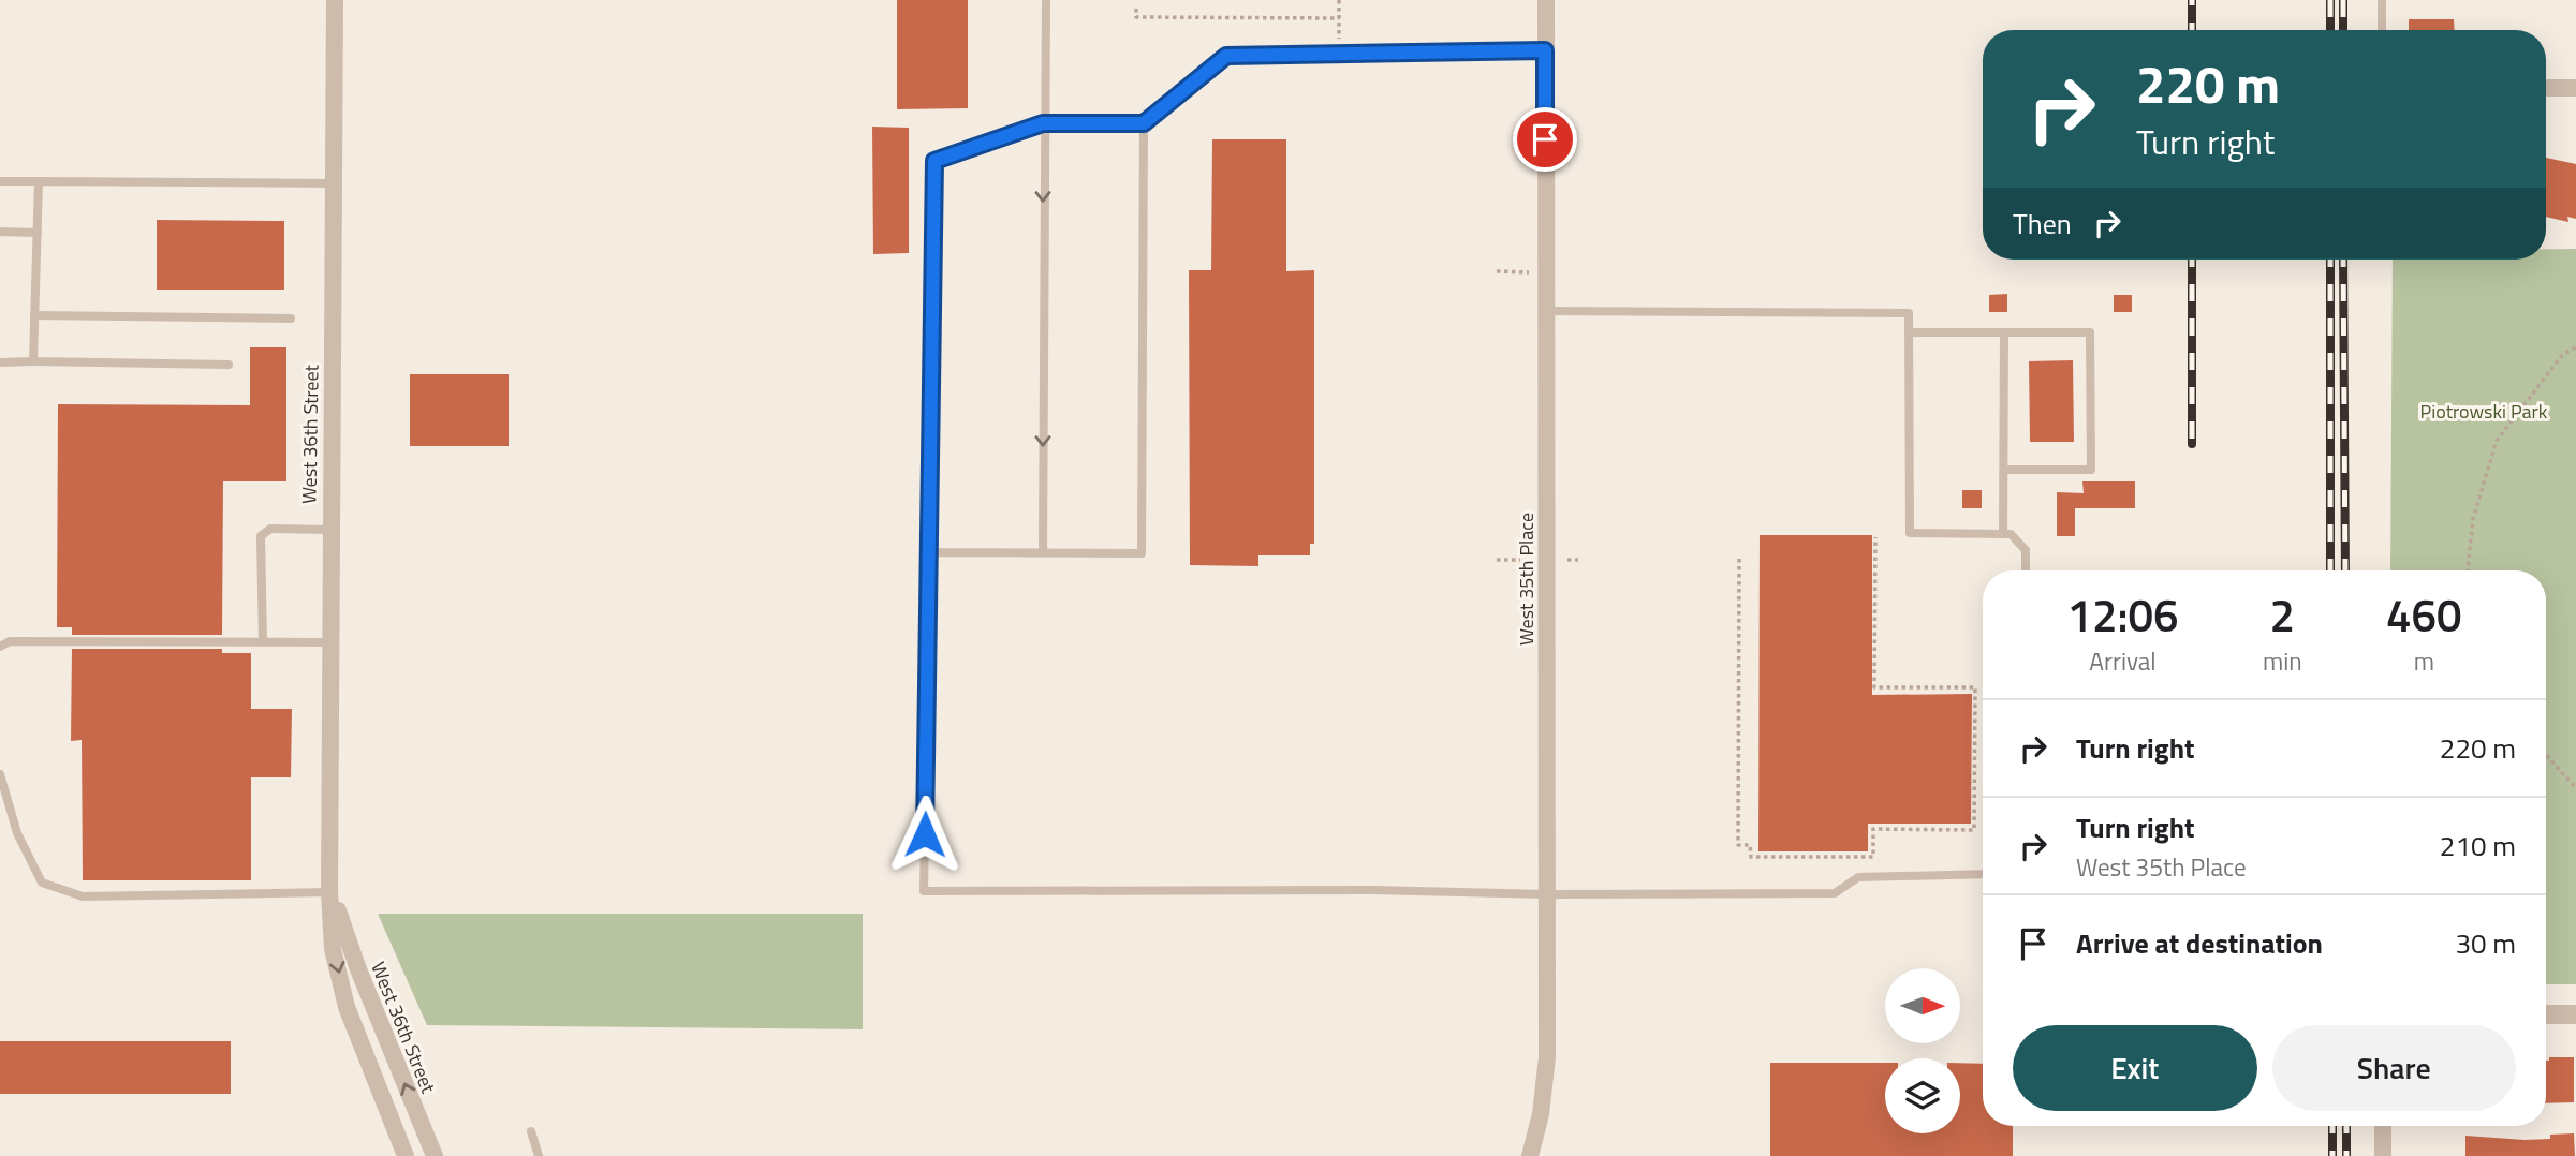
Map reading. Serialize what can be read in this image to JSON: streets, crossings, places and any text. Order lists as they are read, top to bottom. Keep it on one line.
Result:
{"streets":{"street":["West 36th Street","West 35th Place"]},"parks":["Piotrowski Park"],"north":"right","page":{"turn":["220 m","Turn right"],"then":"Then","eta":["12:06","Arrival","2","min","460","m"],"list":[{"name":"Turn right","value":"220 m"},{"name":"Turn right","note":"West 35th Place","value":"210 m"},{"name":"Arrive at destination","value":"30 m"}],"buttons":["Exit","Share"]}}
